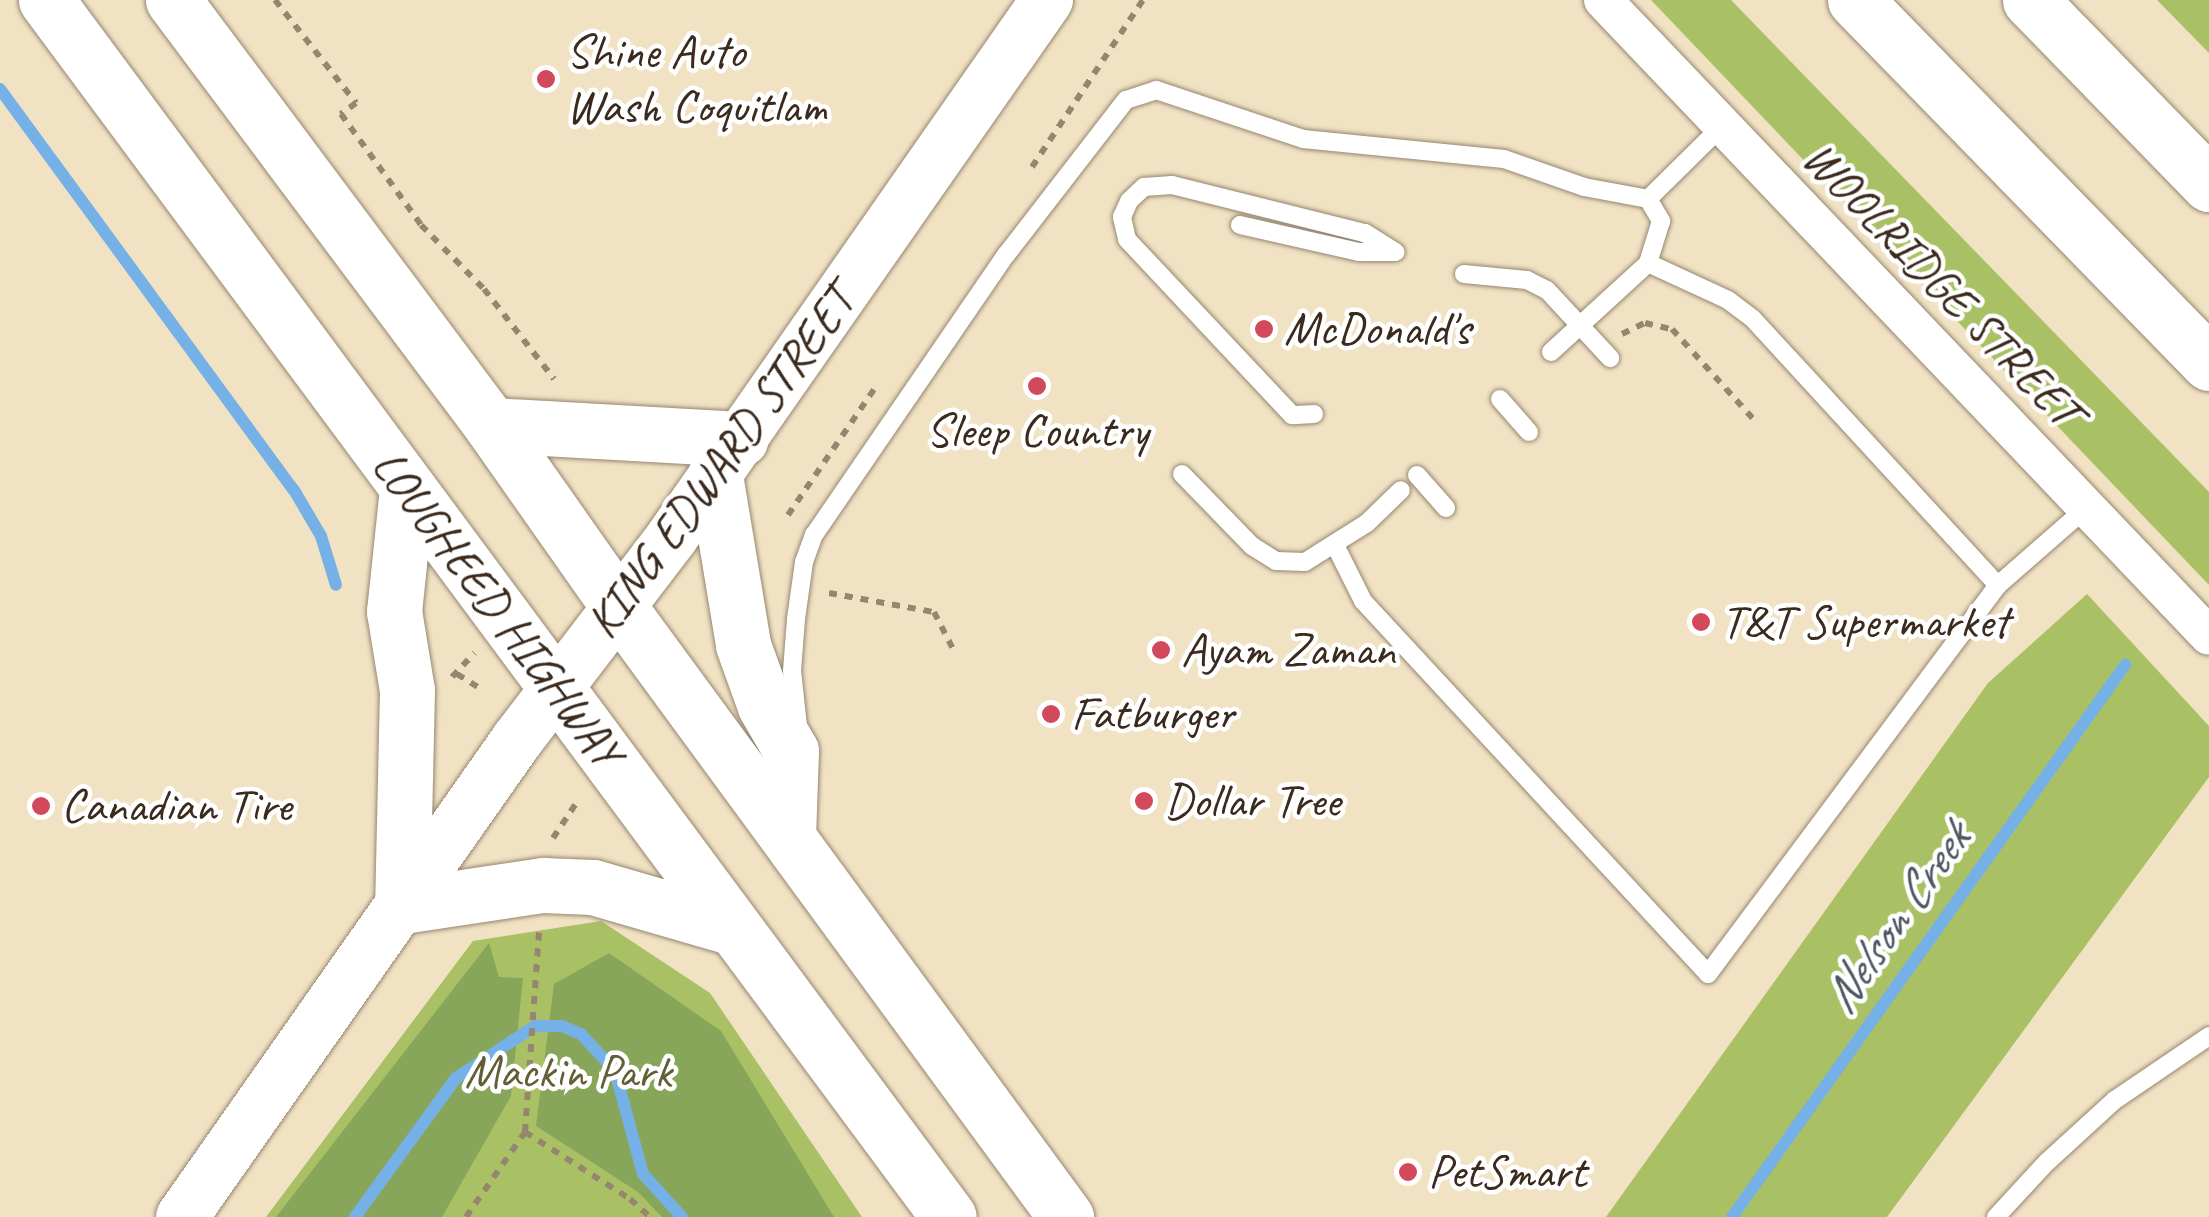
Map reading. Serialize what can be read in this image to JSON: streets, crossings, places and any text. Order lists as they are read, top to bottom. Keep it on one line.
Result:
{"streets":{"main road":["KING EDWARD STREET","LOUGHEED HIGHWAY"],"street":["WOOLRIDGE STREET"]},"crossings":[["KING EDWARD STREET","LOUGHEED HIGHWAY"]],"water":["Nelson Creek"],"parks":["Mackin Park"],"places":["Shine Auto Wash Coquitlam","McDonald's","Sleep Country","T&T Supermarket","Ayam Zaman","Fatburger","Dollar Tree","Canadian Tire","PetSmart"]}
